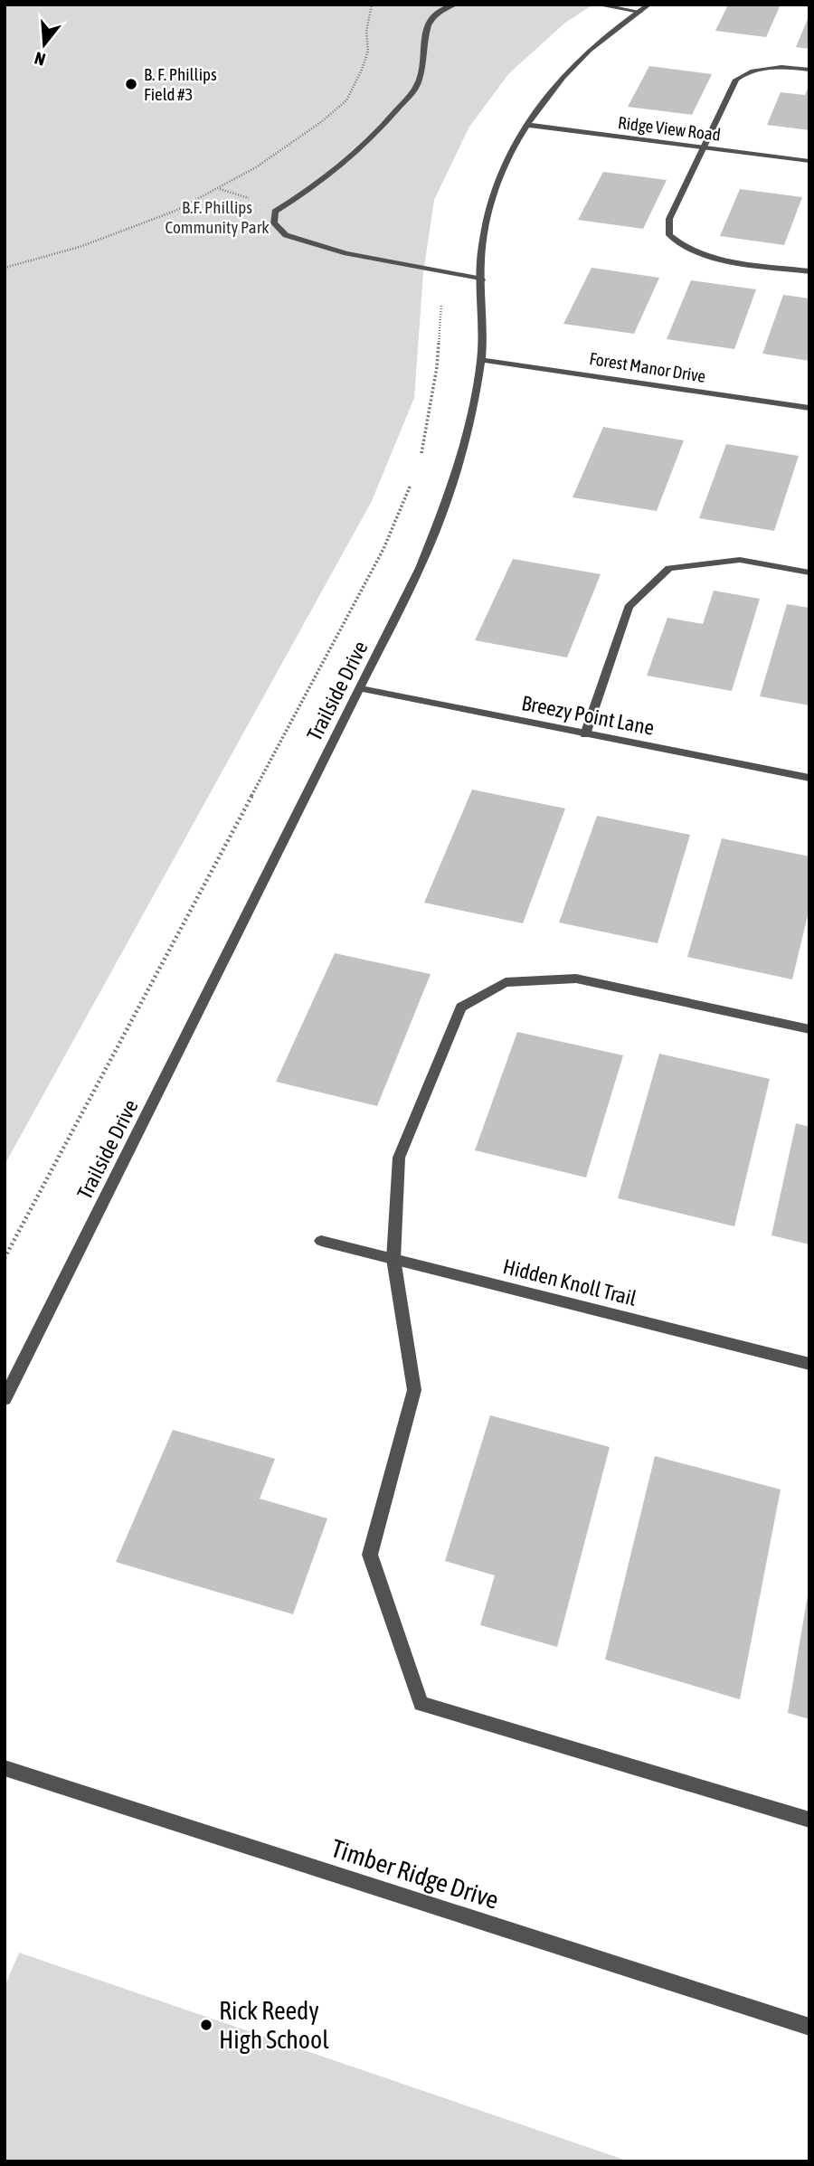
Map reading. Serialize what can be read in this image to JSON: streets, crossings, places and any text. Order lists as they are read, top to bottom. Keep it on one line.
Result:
{"streets":{"street":["Ridge View Road","Forest Manor Drive","Trailside Drive","Breezy Point Lane","Hidden Knoll Trail","Timber Ridge Drive"]},"crossings":[["Ridge View Road","Trailside Drive"],["Forest Manor Drive","Trailside Drive"],["Trailside Drive","Breezy Point Lane"]],"parks":["B.F. Phillips Community Park"],"places":["B. F. Phillips Field #3","Rick Reedy High School"],"north":"bottom"}
